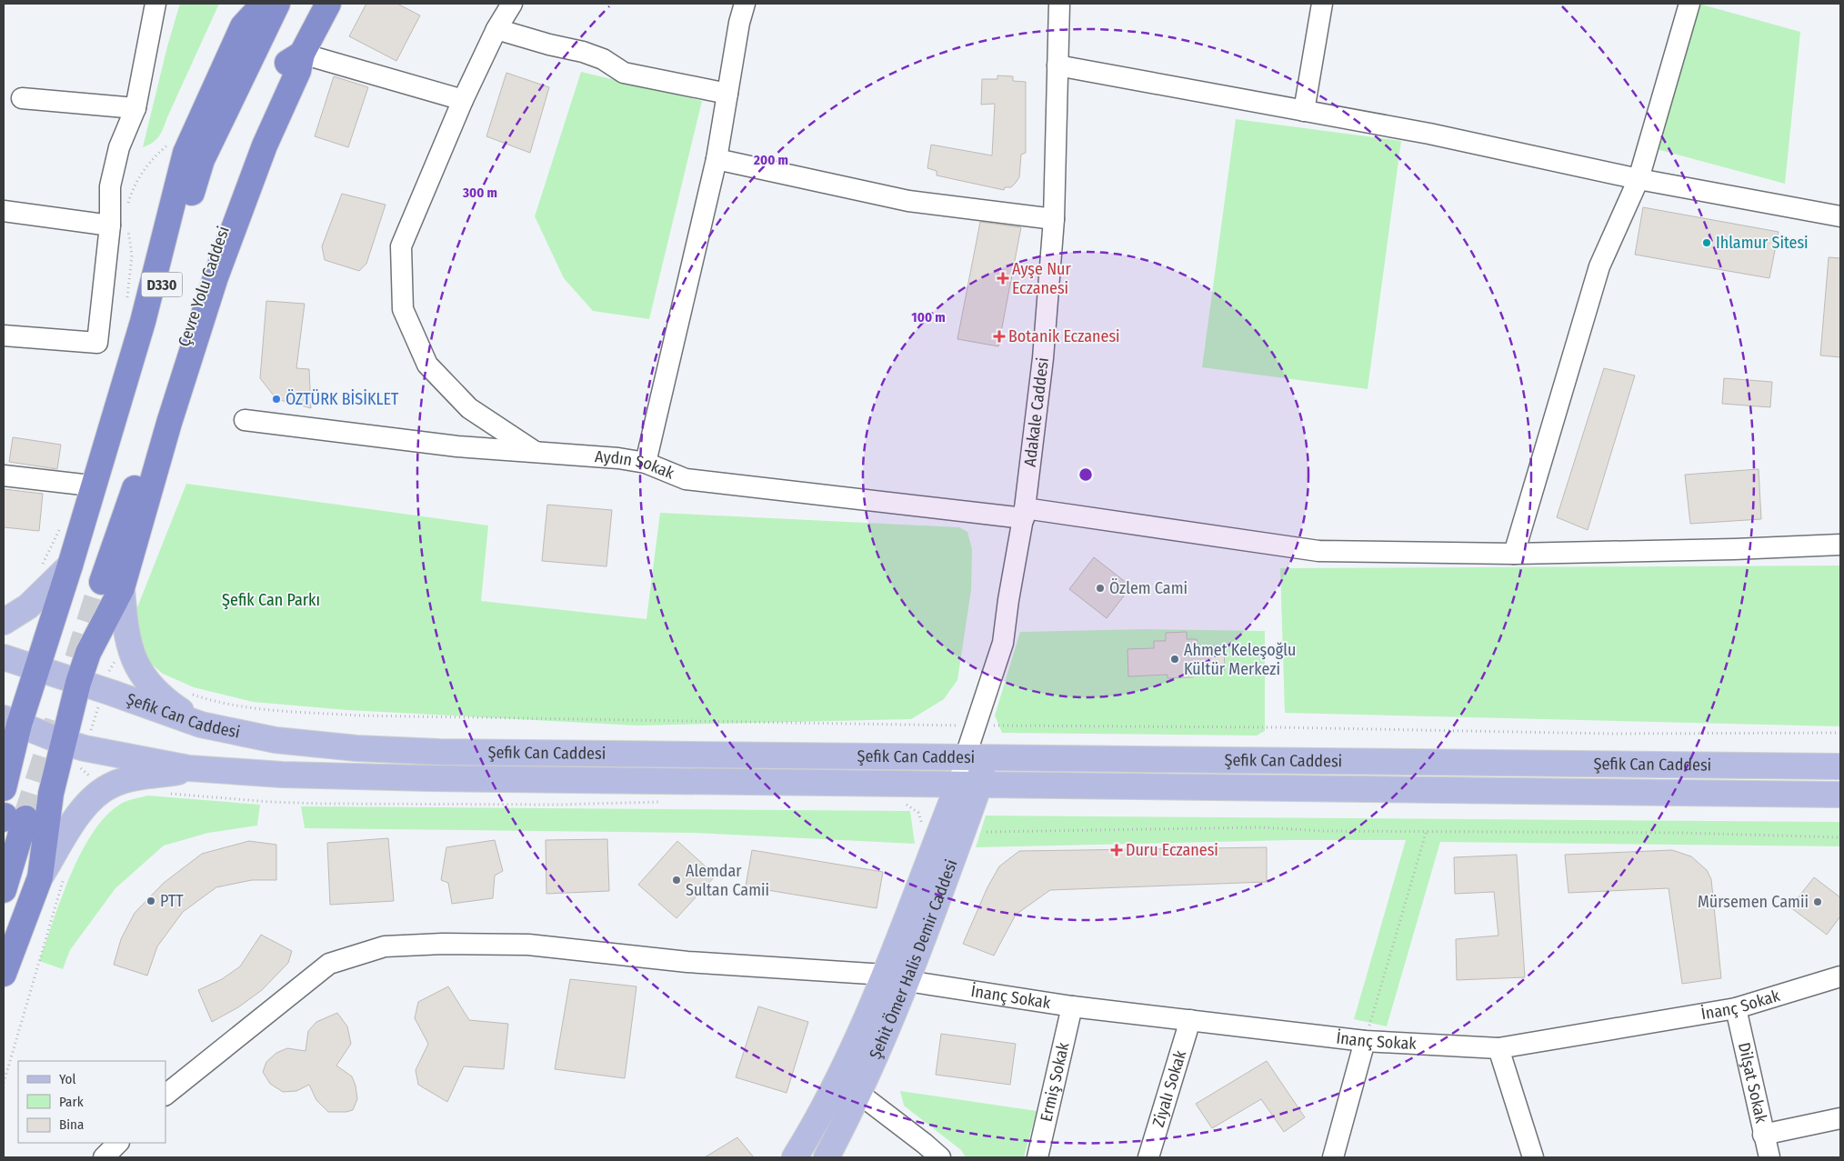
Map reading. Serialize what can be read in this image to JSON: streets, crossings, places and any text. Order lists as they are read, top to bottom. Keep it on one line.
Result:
{"streets":{"highway":["D330"],"main road":["Şefik Can Caddesi","Şehit Ömer Halis Demir Caddesi"],"street":["Adakale Caddesi","Aydın Sokak","İnanç Sokak","Ermiş Sokak","Dilşat Sokak","Ziyalı Sokak"]},"crossings":[["Adakale Caddesi","Aydın Sokak"],["Adakale Caddesi","Şefik Can Caddesi"],["Adakale Caddesi","Şehit Ömer Halis Demir Caddesi"],["Şefik Can Caddesi","Şehit Ömer Halis Demir Caddesi"],["Şehit Ömer Halis Demir Caddesi","İnanç Sokak"],["İnanç Sokak","Ermiş Sokak"],["İnanç Sokak","Dilşat Sokak"],["İnanç Sokak","Ziyalı Sokak"]],"parks":["Şefik Can Parkı"],"places":{"other":["Ihlamur Sitesi","ÖZTÜRK BİSİKLET","Özlem Cami","Ahmet Keleşoğlu Kültür Merkezi","Alemdar Sultan Camii","PTT","Mürsemen Camii"],"health":["Ayşe Nur Eczanesi","Botanik Eczanesi","Duru Eczanesi"]},"legend":["Yol","Park","Bina"],"rings":["200 m","300 m","100 m"]}
